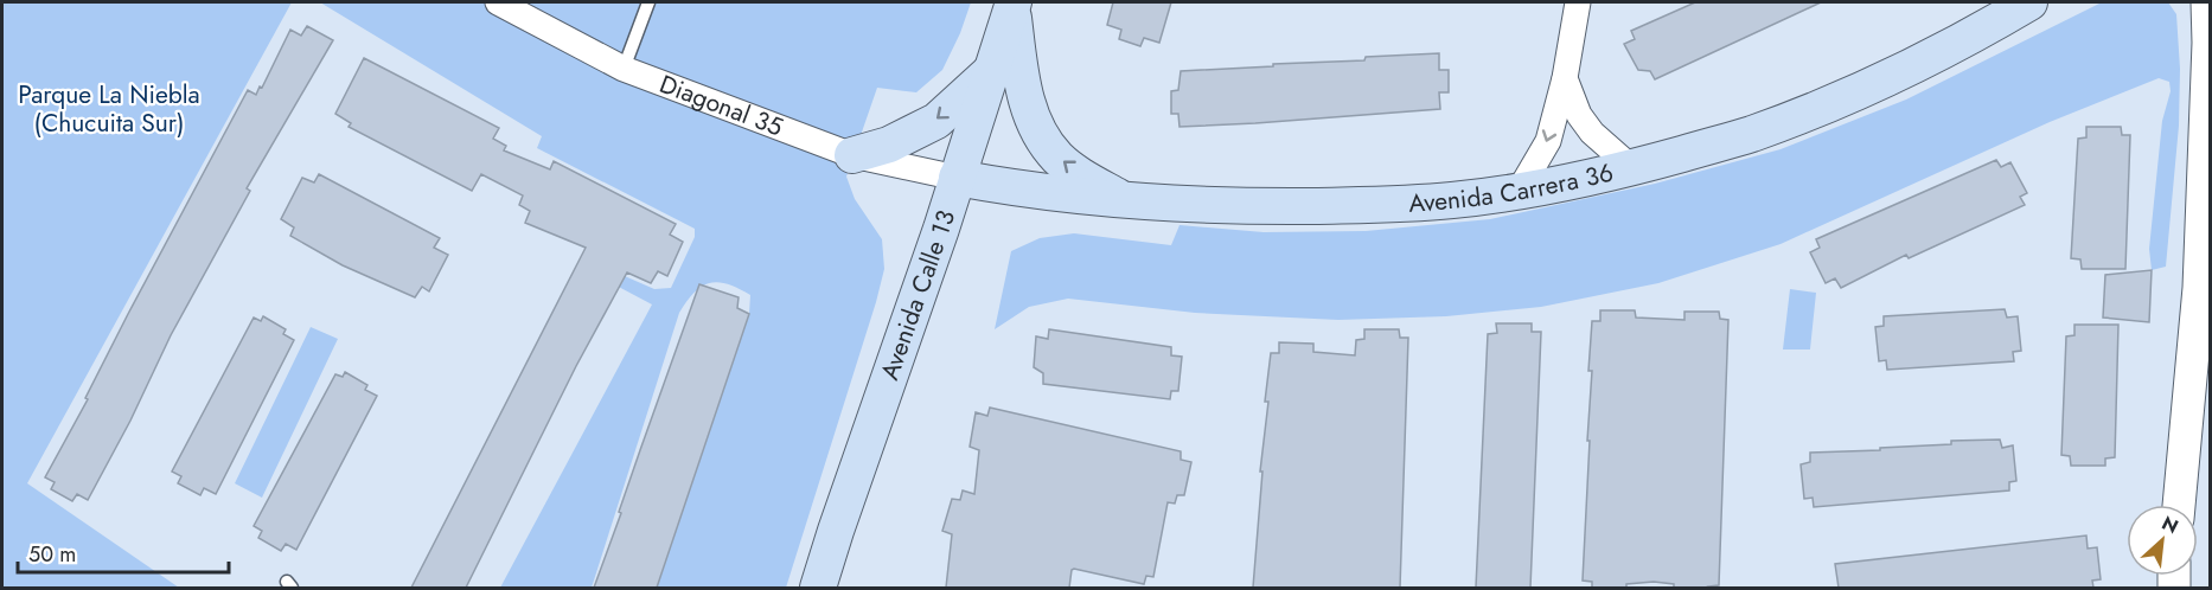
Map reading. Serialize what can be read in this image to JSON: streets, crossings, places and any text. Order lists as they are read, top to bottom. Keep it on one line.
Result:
{"streets":{"main road":["Avenida Carrera 36","Avenida Calle 13"],"street":["Diagonal 35"]},"crossings":[["Diagonal 35","Avenida Carrera 36"],["Diagonal 35","Avenida Calle 13"],["Avenida Carrera 36","Avenida Calle 13"]],"parks":["Parque La Niebla (Chucuita Sur)"],"scale_bar":"50 m","north":"top right"}
